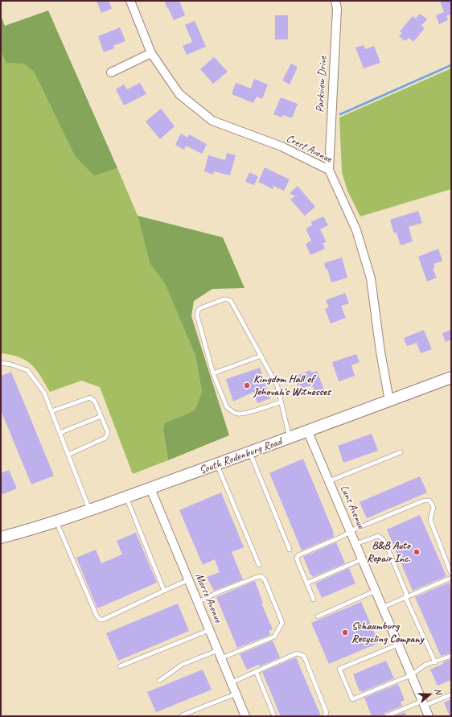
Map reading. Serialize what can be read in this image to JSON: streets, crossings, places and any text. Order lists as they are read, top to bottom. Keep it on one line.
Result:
{"streets":{"street":["Parkview Drive","Crest Avenue","South Rodenburg Road","Lunt Avenue","Morse Avenue"]},"crossings":[["Parkview Drive","Crest Avenue"],["Crest Avenue","South Rodenburg Road"],["South Rodenburg Road","Lunt Avenue"],["South Rodenburg Road","Morse Avenue"]],"places":["Kingdom Hall of Jehovah's Witnesses","B&B Auto Repair Inc.","Schaumburg Recycling Company"],"north":"right"}
